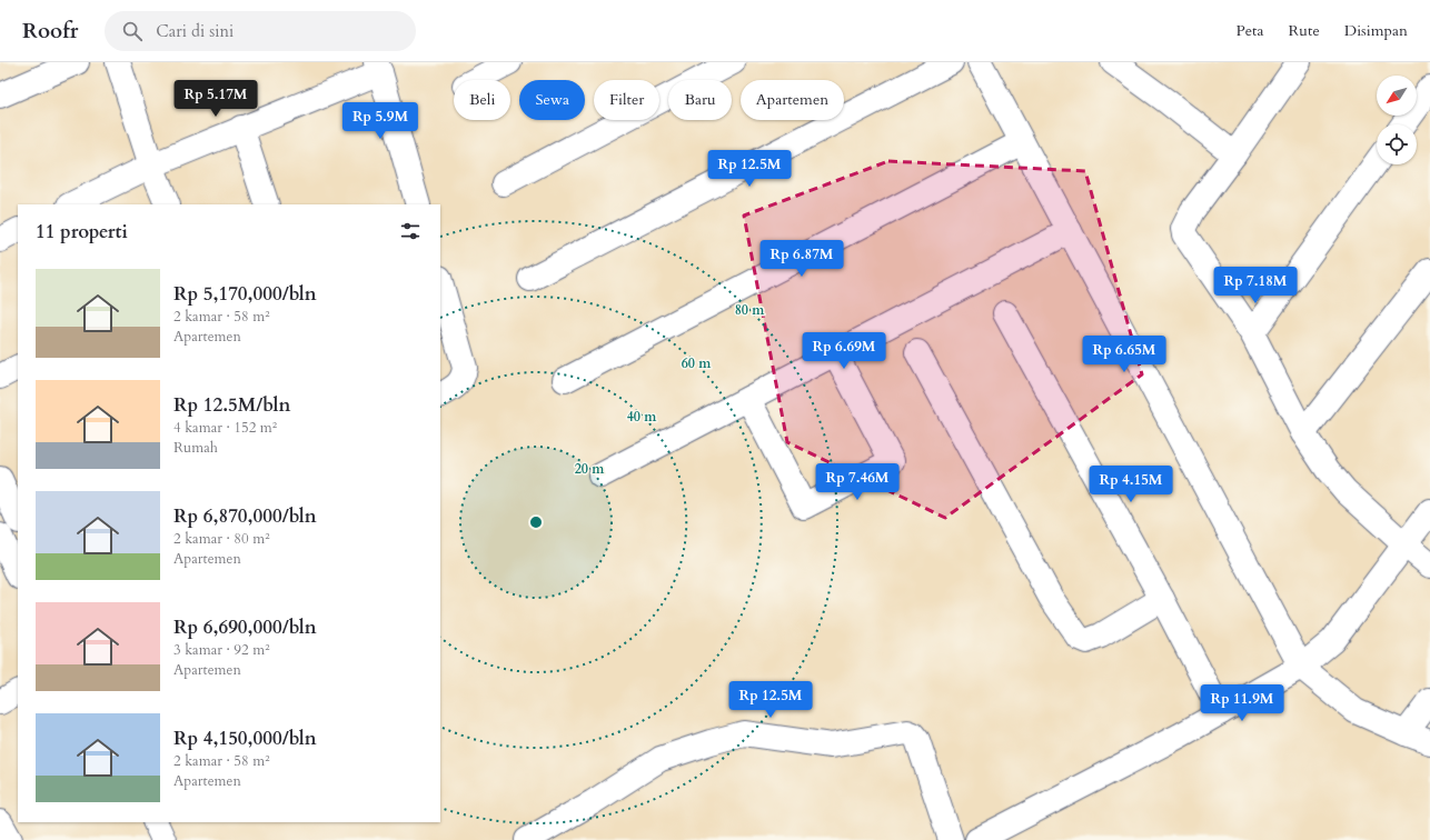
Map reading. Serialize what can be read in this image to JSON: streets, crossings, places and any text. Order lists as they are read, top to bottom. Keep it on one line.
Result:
{"north":"bottom left","page":{"header":"Roofr","search":"Cari di sini","nav":["Peta","Rute","Disimpan"],"price":["Rp 5.17M","Rp 5.9M","Rp 12.5M","Rp 6.87M","Rp 7.18M","Rp 6.69M","Rp 6.65M","Rp 7.46M","Rp 4.15M","Rp 12.5M","Rp 11.9M"],"chip":["Beli","Sewa","Filter","Baru","Apartemen"],"heading":"11 properti","list":[{"name":"Rp 5,170,000/bln","note":"2 kamar · 58 m² · Apartemen"},{"name":"Rp 12.5M/bln","note":"4 kamar · 152 m² · Rumah"},{"name":"Rp 6,870,000/bln","note":"2 kamar · 80 m² · Apartemen"},{"name":"Rp 6,690,000/bln","note":"3 kamar · 92 m² · Apartemen"},{"name":"Rp 4,150,000/bln","note":"2 kamar · 58 m² · Apartemen"}]},"rings":["80 m","60 m","40 m","20 m"]}
